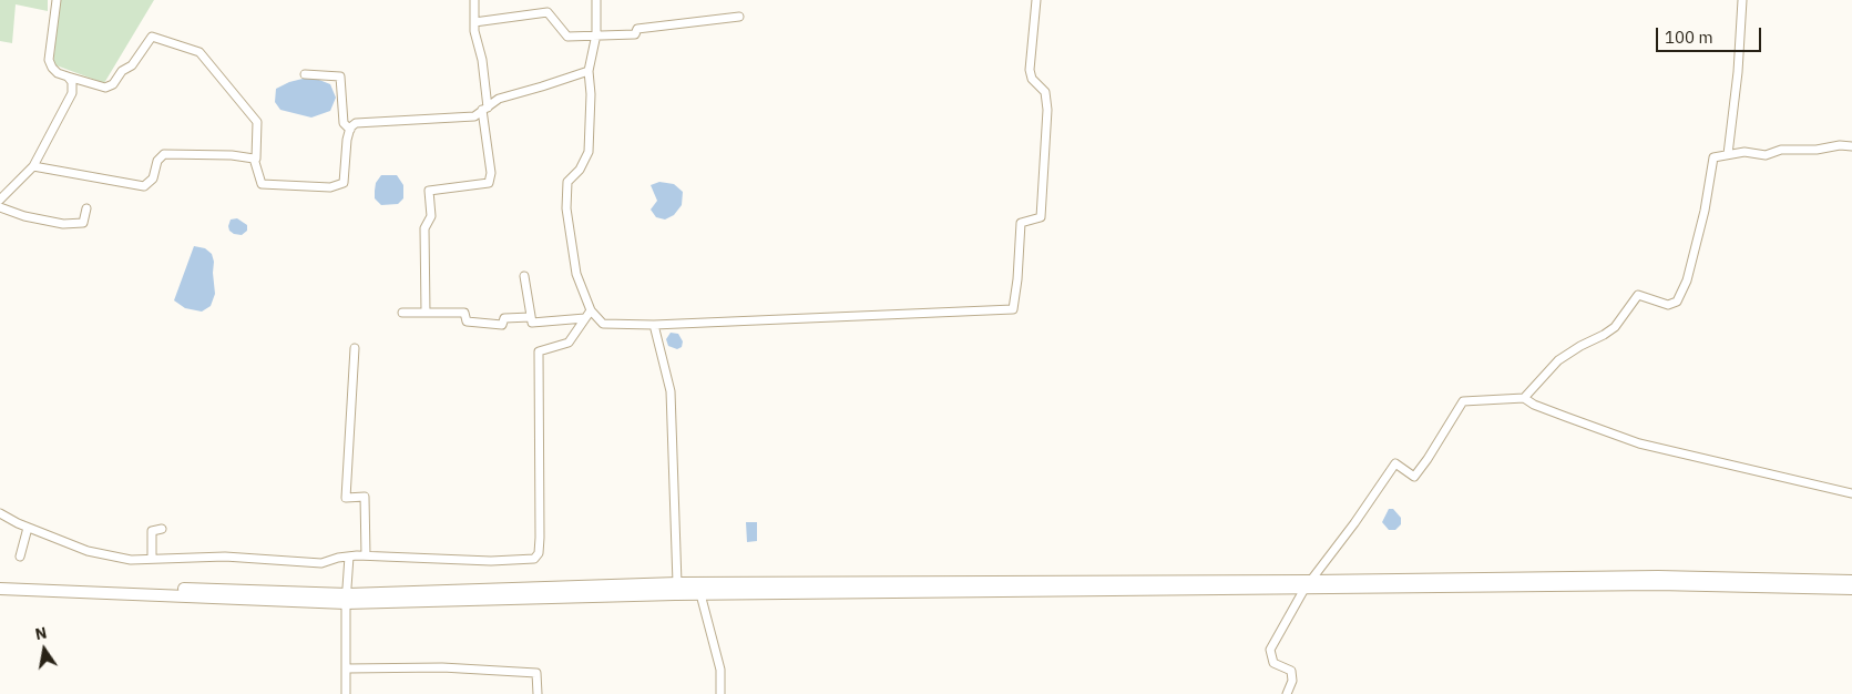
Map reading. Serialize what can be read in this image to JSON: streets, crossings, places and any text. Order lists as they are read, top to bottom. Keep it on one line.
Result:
{"scale_bar":"100 m","north":"top"}
